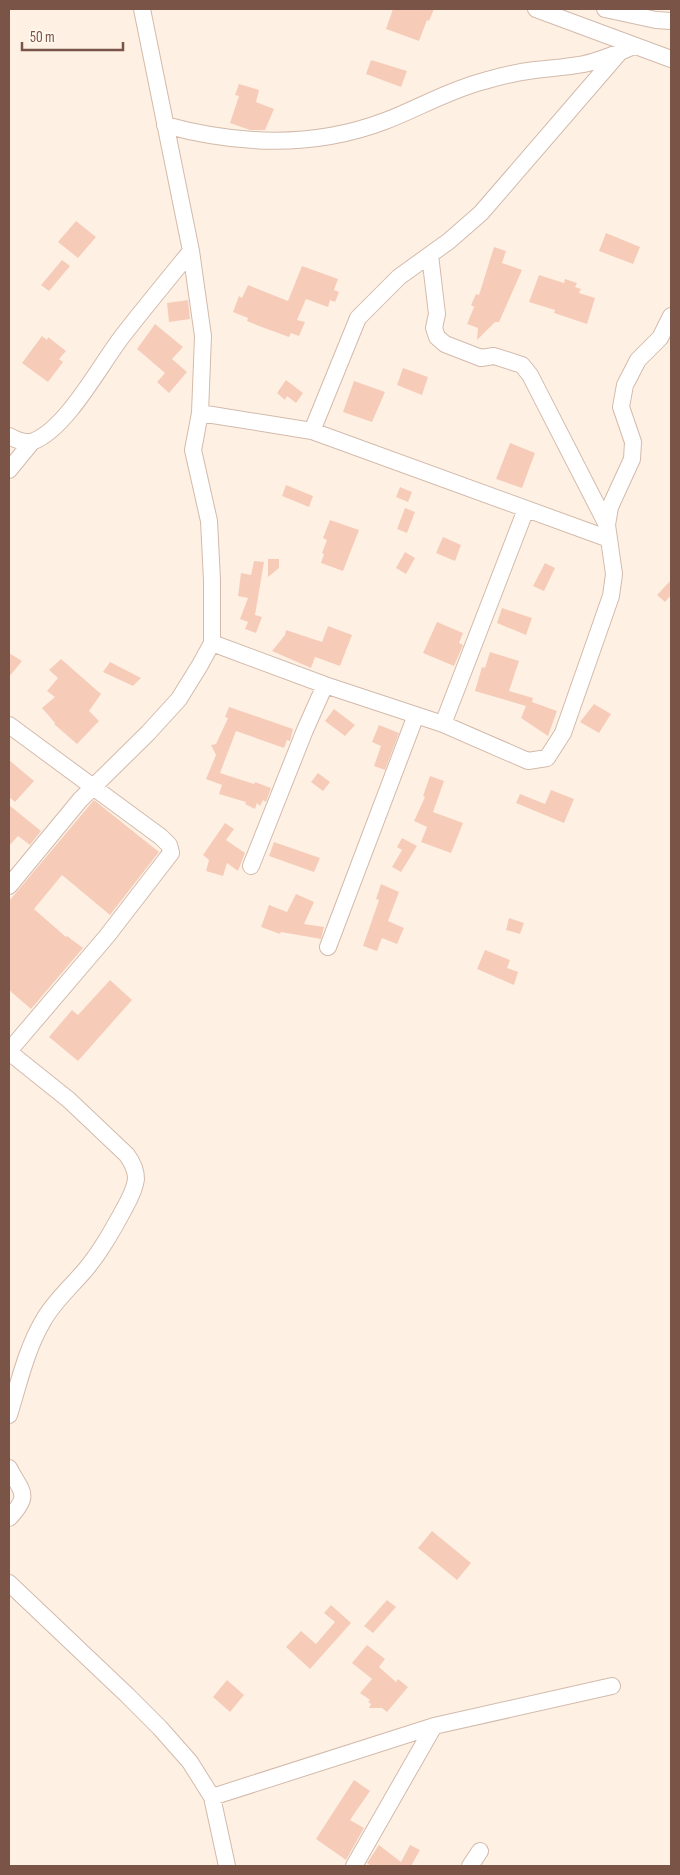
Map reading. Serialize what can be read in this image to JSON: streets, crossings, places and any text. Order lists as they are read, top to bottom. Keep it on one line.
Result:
{"scale_bar":"50 m"}
